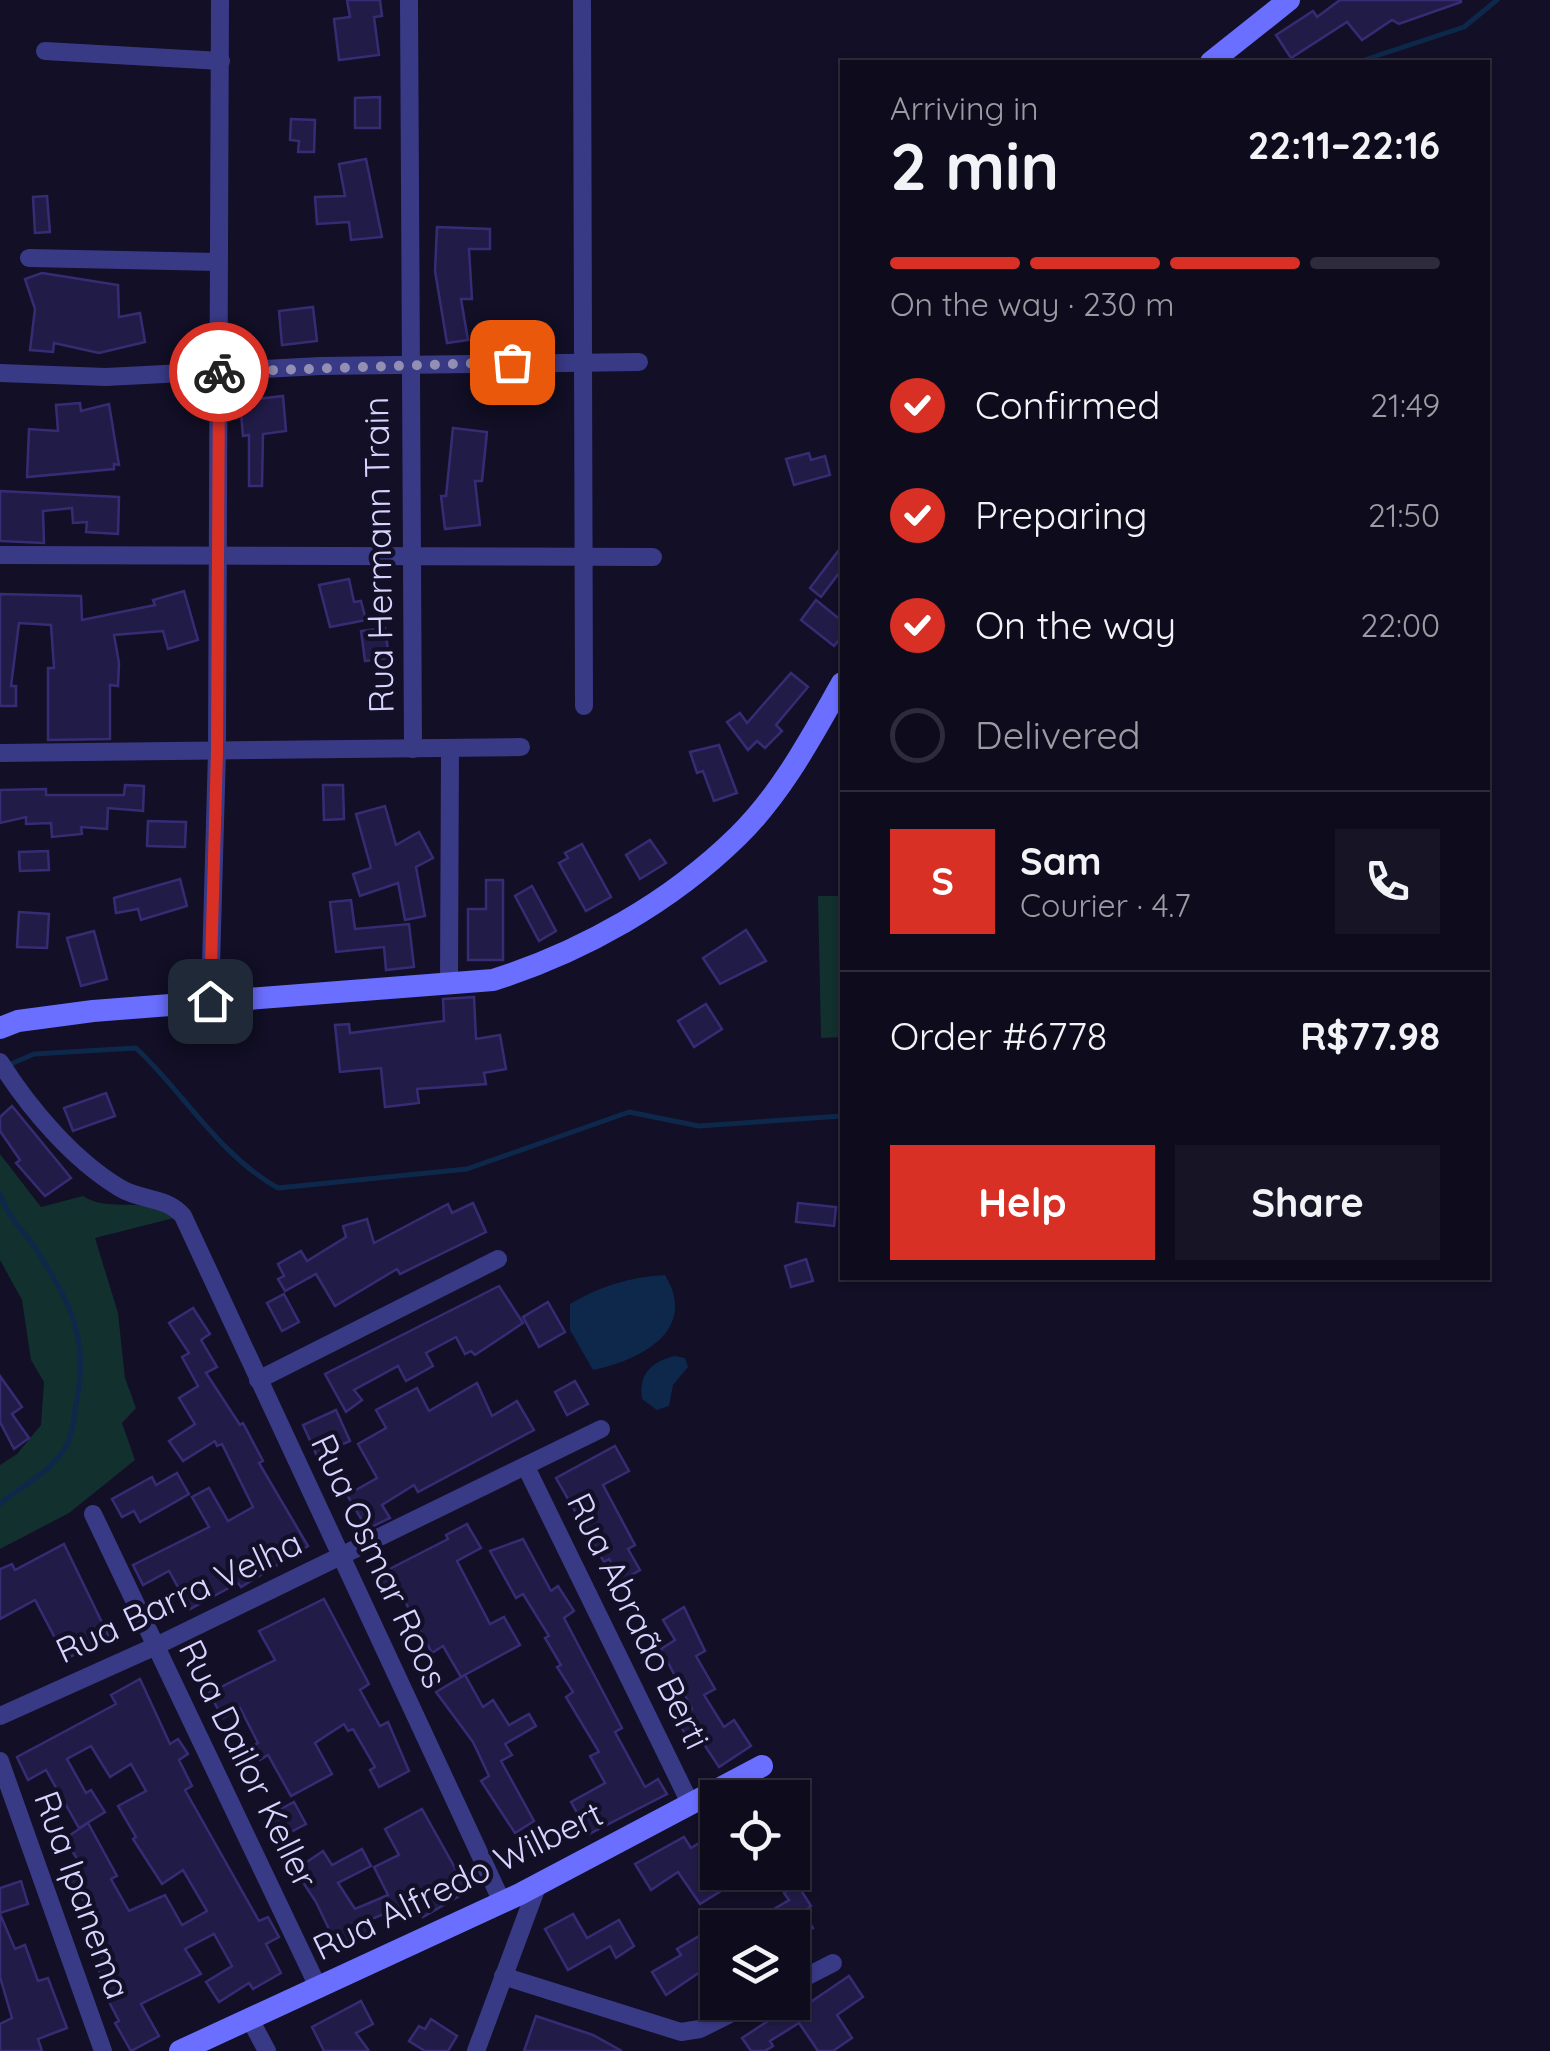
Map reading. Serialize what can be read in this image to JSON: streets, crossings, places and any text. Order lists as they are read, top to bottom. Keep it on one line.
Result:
{"streets":{"street":["Rua Hermann Train","Rua Osmar Roos","Rua Barra Velha","Rua Abraão Berti","Rua Dailor Keller","Rua Alfredo Wilbert","Rua Ipanema"]},"crossings":[["Rua Osmar Roos","Rua Barra Velha"],["Rua Osmar Roos","Rua Alfredo Wilbert"],["Rua Barra Velha","Rua Abraão Berti"],["Rua Barra Velha","Rua Dailor Keller"],["Rua Abraão Berti","Rua Alfredo Wilbert"],["Rua Dailor Keller","Rua Alfredo Wilbert"]],"page":{"heading":["2 min","Arriving in","22:11–22:16"],"panel":["Sam","Courier · 4.7","Order #6778","R$77.98"],"bar":"On the way · 230 m","list":[["Confirmed","21:49"],["Preparing","21:50"],["On the way","22:00"],"Delivered"],"round":"S","buttons":["Help","Share"]}}
